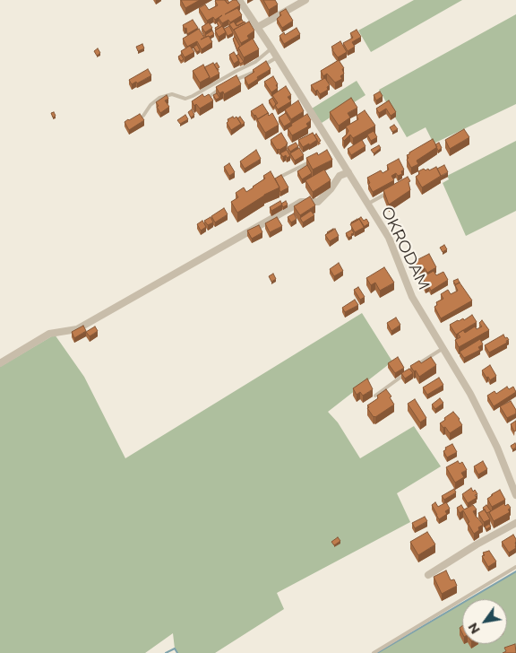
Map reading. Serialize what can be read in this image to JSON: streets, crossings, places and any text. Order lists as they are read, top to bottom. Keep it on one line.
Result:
{"streets":{"street":["OKRODAM"]},"north":"bottom left"}
